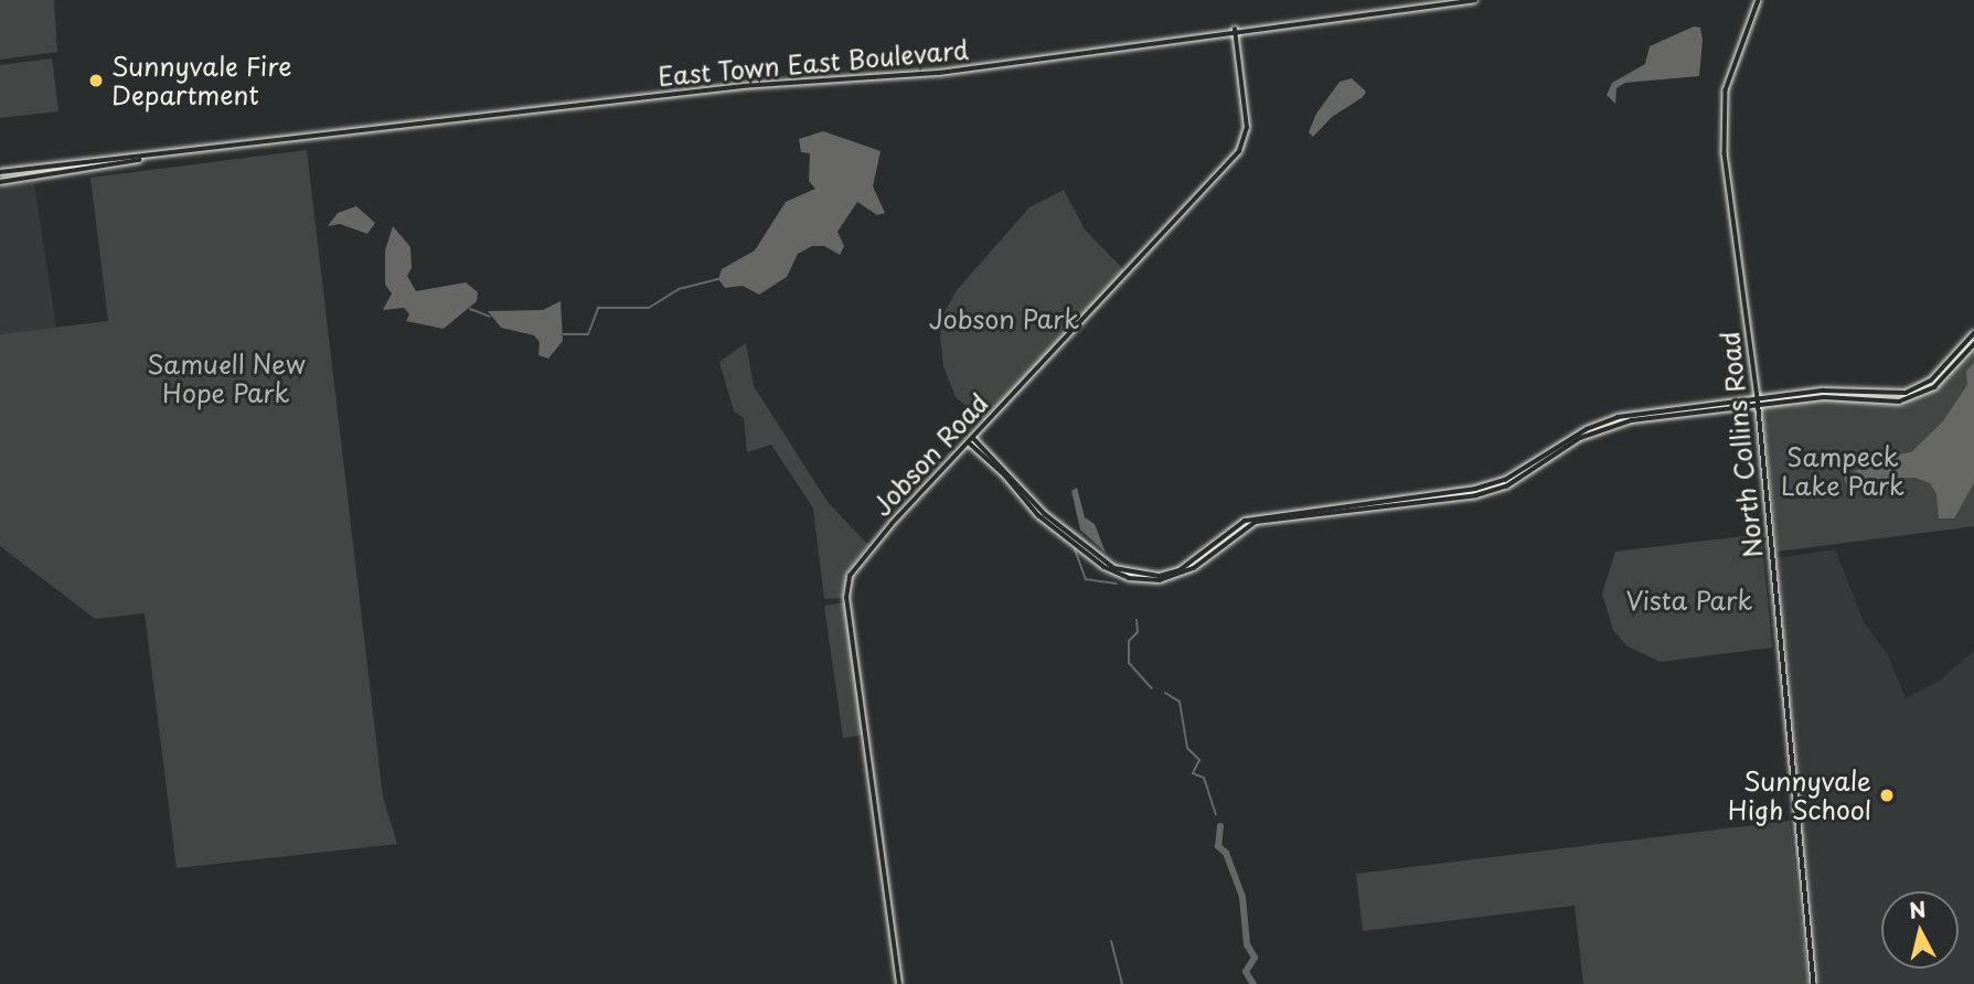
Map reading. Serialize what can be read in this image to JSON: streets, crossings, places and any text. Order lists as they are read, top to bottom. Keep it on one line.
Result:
{"streets":{"street":["East Town East Boulevard","North Collins Road","Jobson Road"]},"crossings":[["East Town East Boulevard","Jobson Road"]],"parks":["Jobson Park","Samuell New Hope Park","Sampeck Lake Park","Vista Park"],"places":["Sunnyvale Fire Department","Sunnyvale High School"],"north":"top"}
